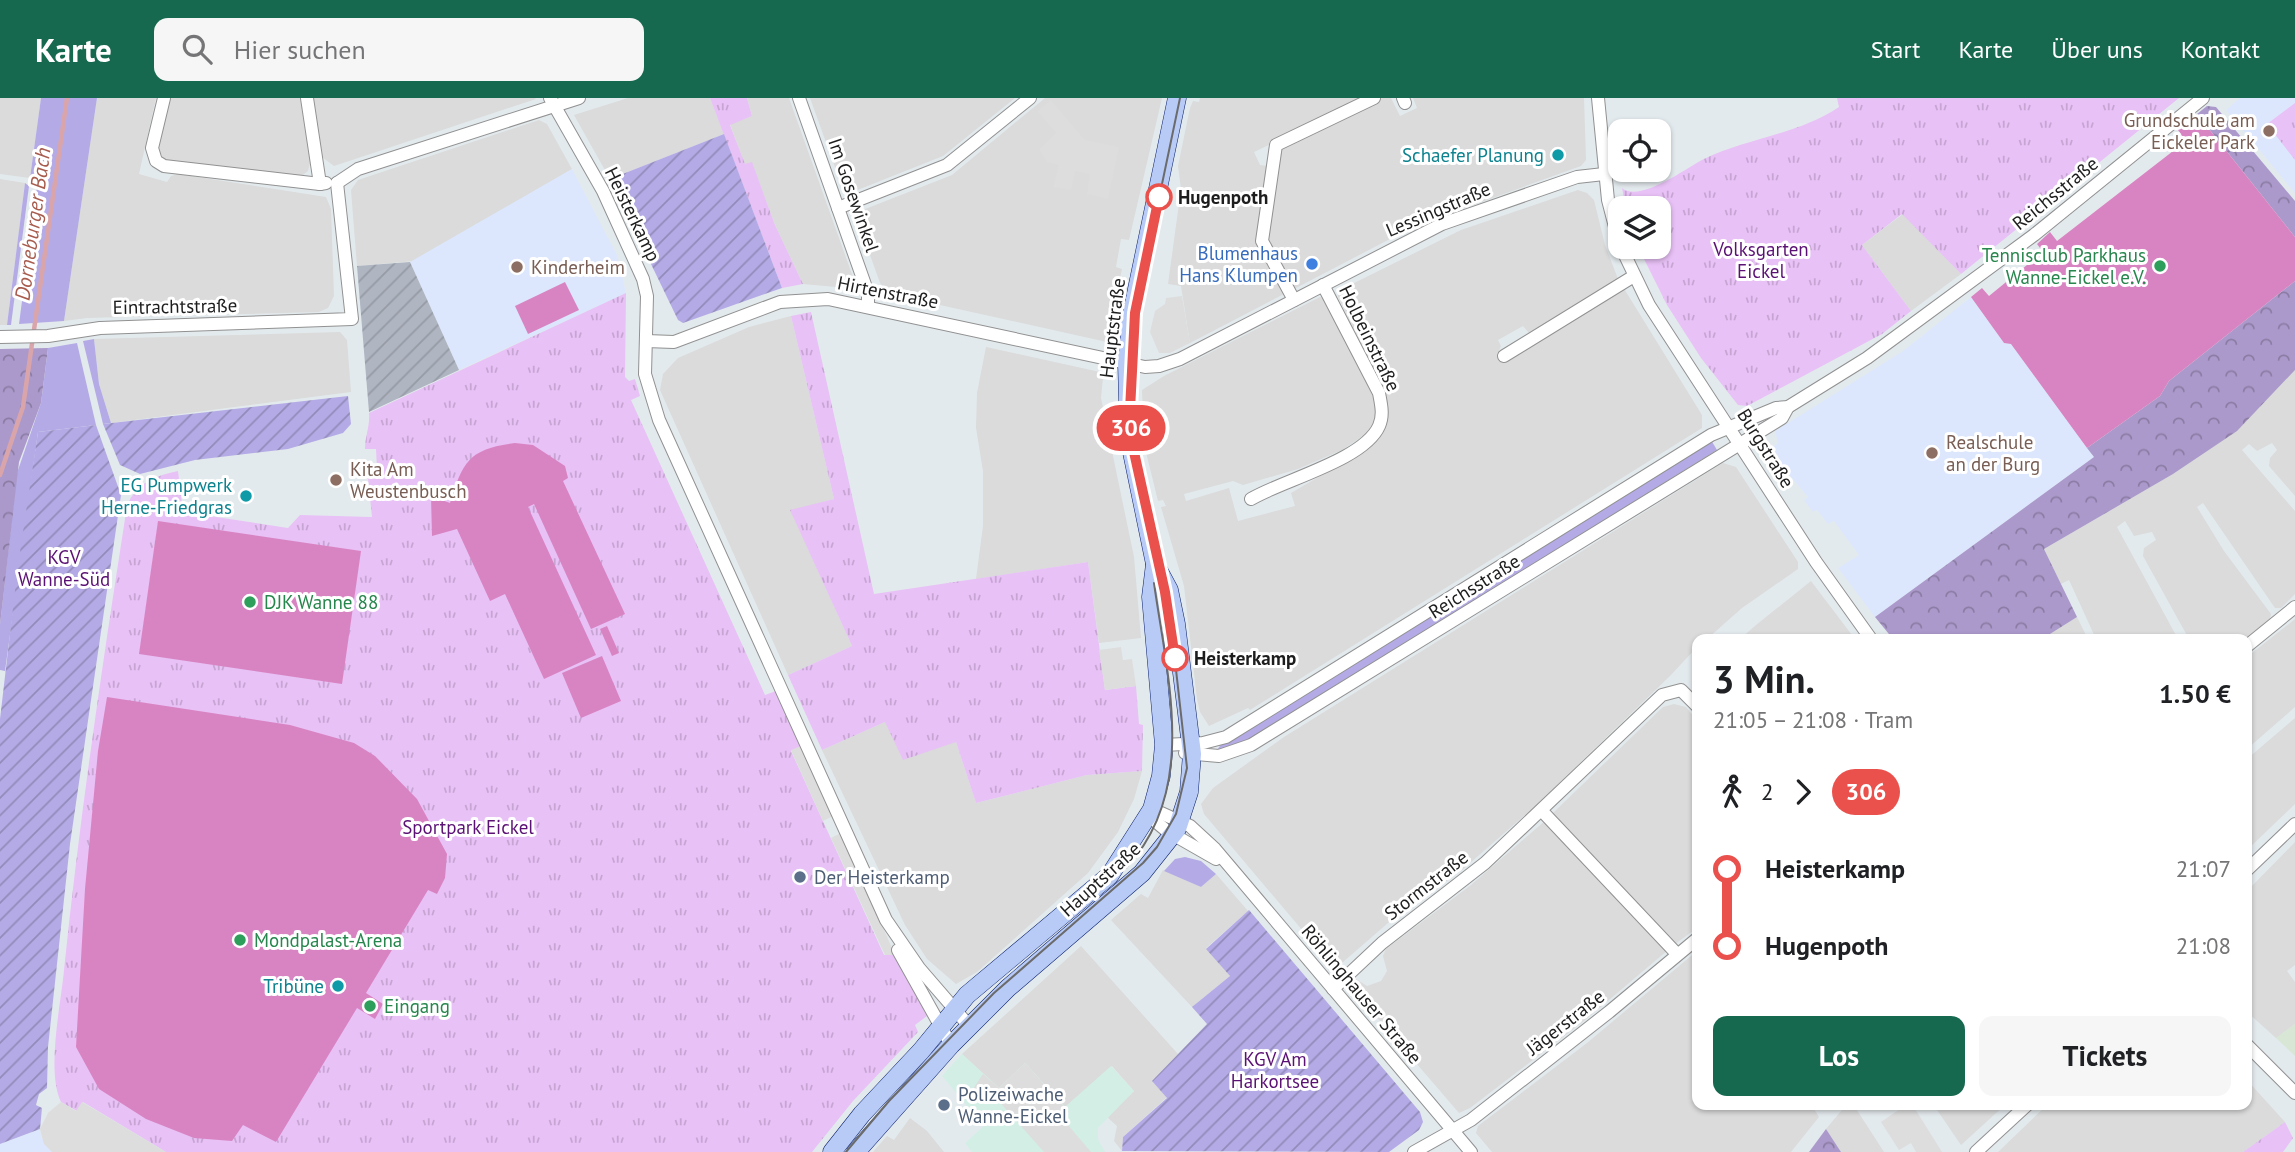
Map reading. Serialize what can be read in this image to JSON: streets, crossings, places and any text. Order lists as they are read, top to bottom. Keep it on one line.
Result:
{"streets":{"street":["Reichsstraße","Im Gosewinkel","Lessingstraße","Heisterkamp","Hirtenstraße","Eintrachtstraße","Hauptstraße","Holbeinstraße","Burgstraße","Stormstraße","Röhlinghauser Straße","Jägerstraße"]},"crossings":[["Reichsstraße","Hauptstraße"],["Reichsstraße","Burgstraße"],["Im Gosewinkel","Hirtenstraße"],["Lessingstraße","Hirtenstraße"],["Lessingstraße","Hauptstraße"],["Lessingstraße","Holbeinstraße"],["Lessingstraße","Burgstraße"],["Heisterkamp","Hirtenstraße"],["Heisterkamp","Hauptstraße"],["Hirtenstraße","Hauptstraße"],["Hauptstraße","Röhlinghauser Straße"],["Stormstraße","Röhlinghauser Straße"],["Röhlinghauser Straße","Jägerstraße"]],"water":["Dorneburger Bach"],"parks":["Volksgarten Eickel","KGV Wanne-Süd","Sportpark Eickel","KGV Am Harkortsee"],"places":["Grundschule am Eickeler Park","Schaefer Planung","Hugenpoth","Blumenhaus Hans Klumpen","Tennisclub Parkhaus Wanne-Eickel e.V.","Kinderheim","Realschule an der Burg","Kita Am Weustenbusch","EG Pumpwerk Herne-Friedgras","DJK Wanne 88","Heisterkamp","Der Heisterkamp","Mondpalast-Arena","Tribüne","Eingang","Polizeiwache Wanne-Eickel"],"lines":["tram line 306"],"page":{"header":"Karte","search":"Hier suchen","nav":["Start","Karte","Über uns","Kontakt"],"on_map":"306","heading":["3 Min.","21:05 – 21:08 · Tram","1.50 €"],"legs":["2","306"],"list":[{"name":"Heisterkamp","value":"21:07"},{"name":"Hugenpoth","value":"21:08"}],"buttons":["Los","Tickets"]}}
